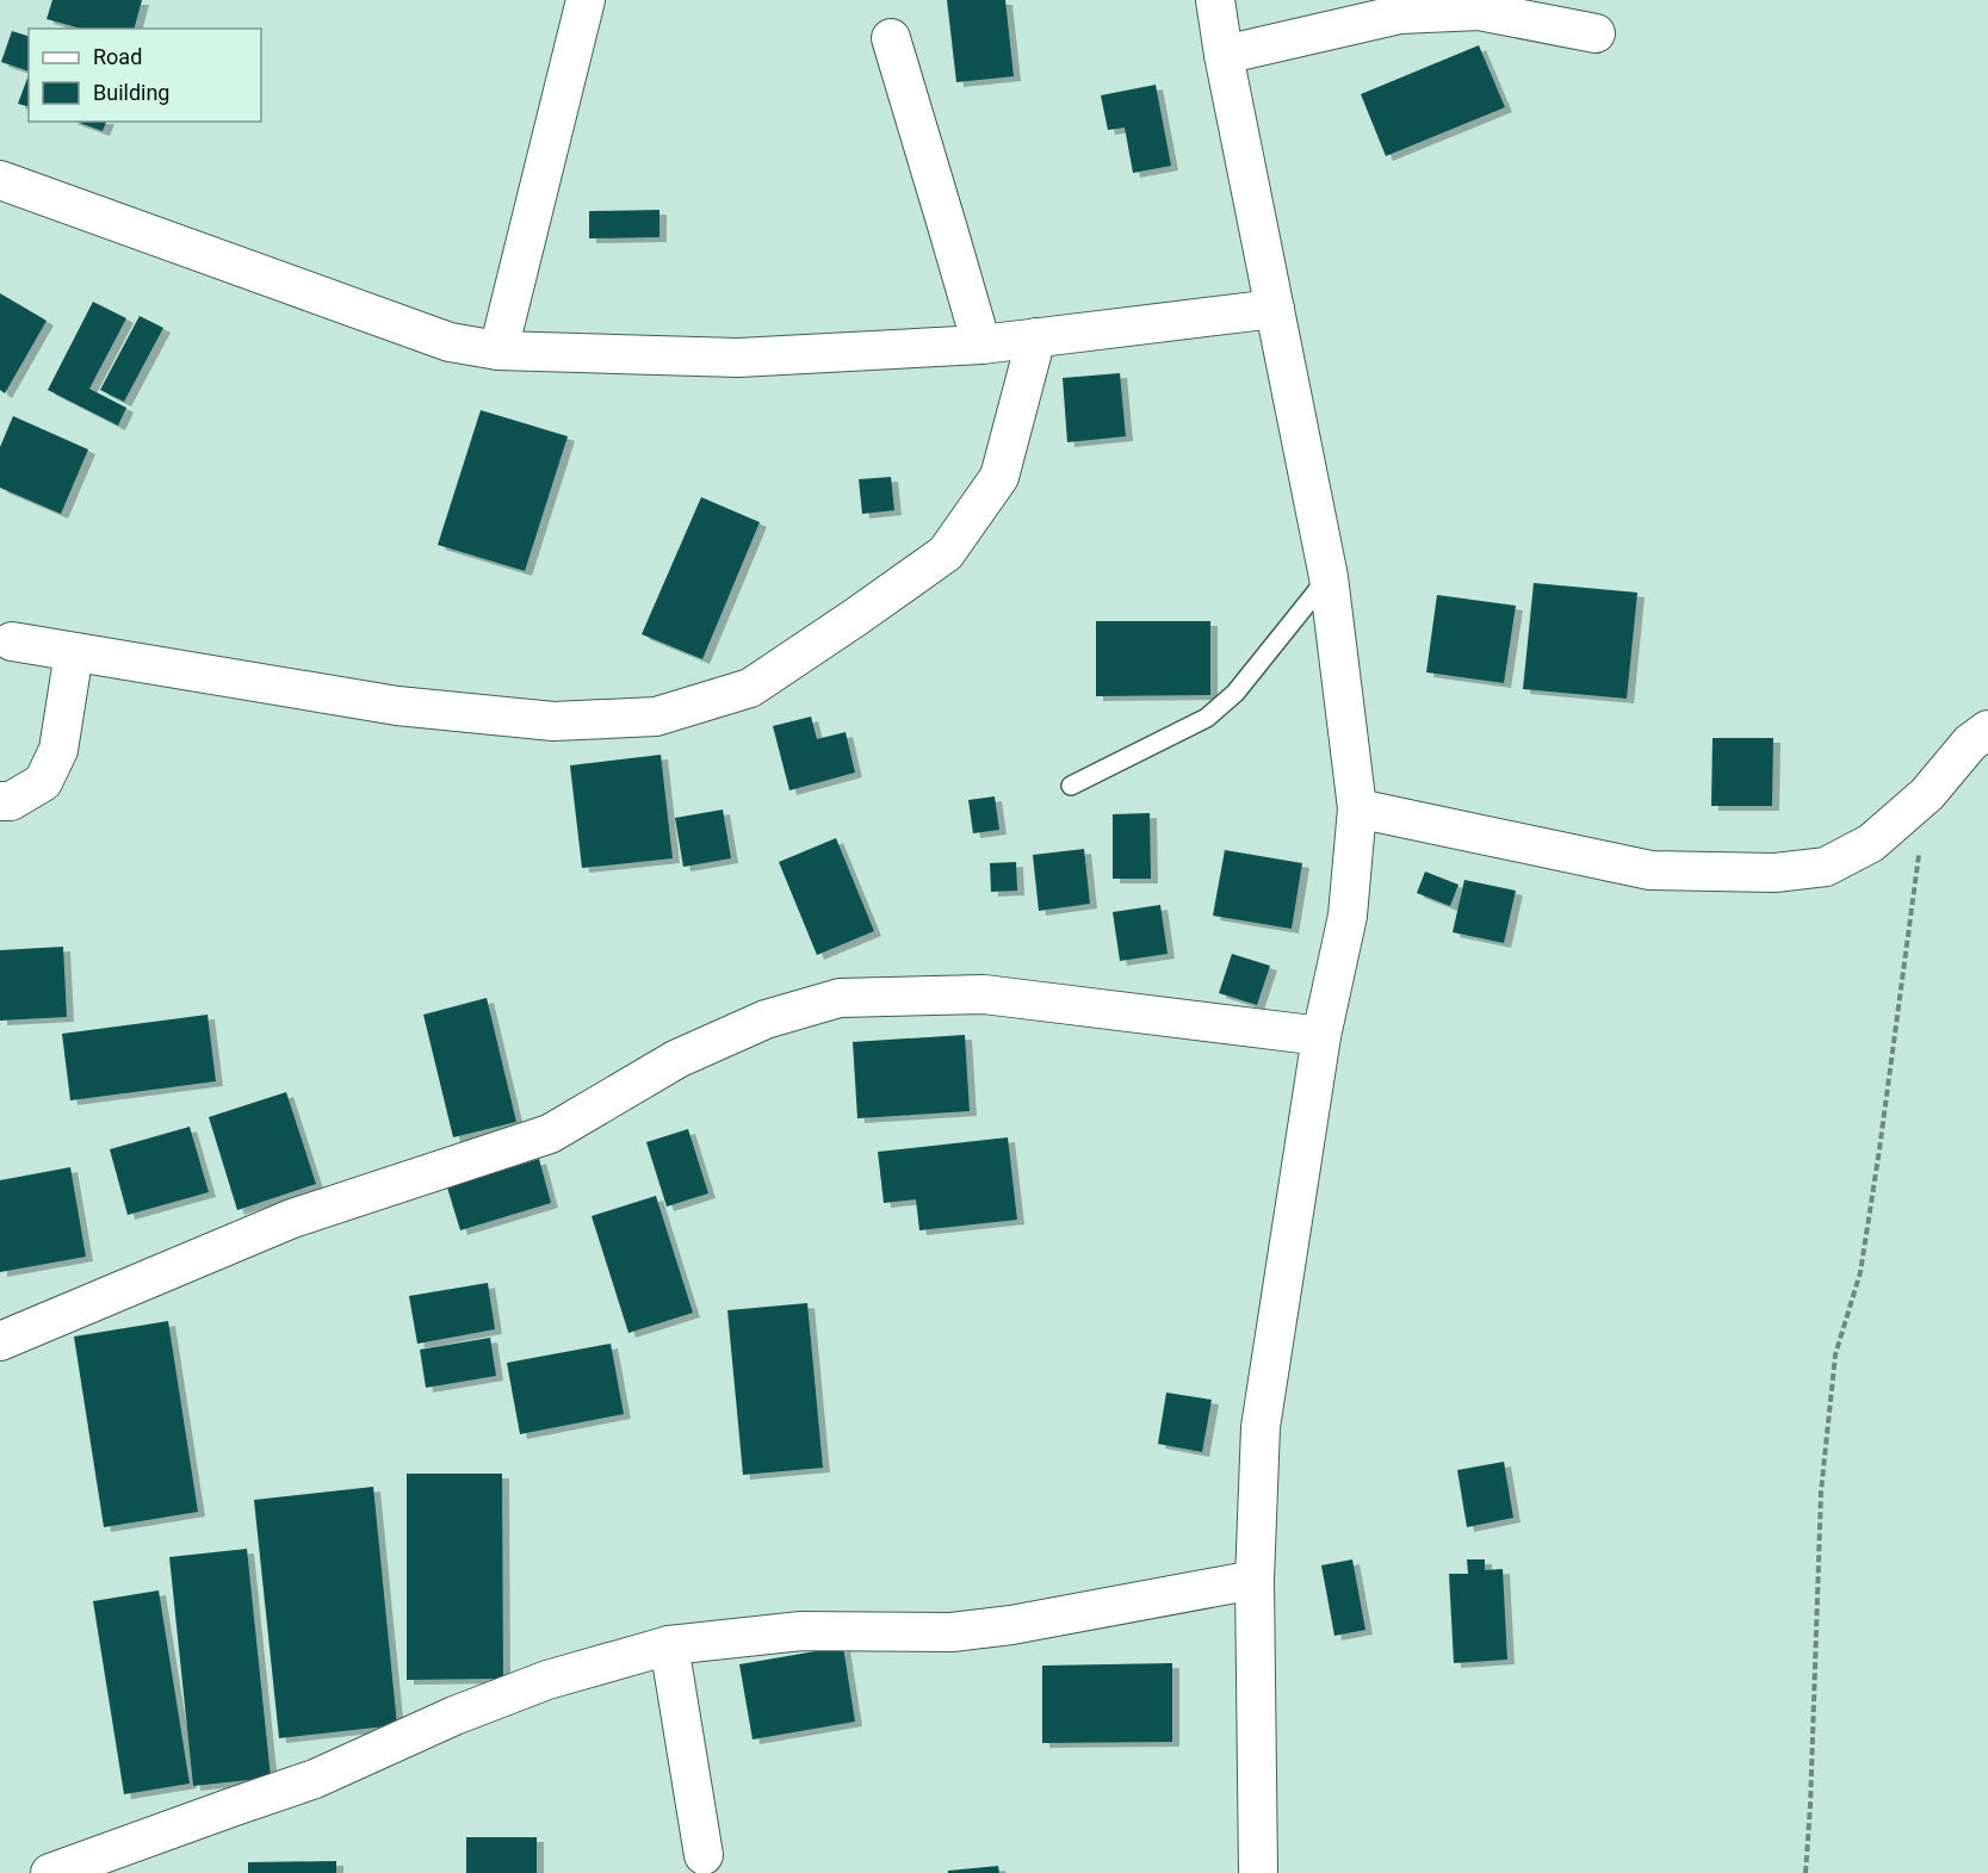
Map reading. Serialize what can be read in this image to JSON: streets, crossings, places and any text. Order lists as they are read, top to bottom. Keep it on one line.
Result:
{"legend":["Road","Building"]}
